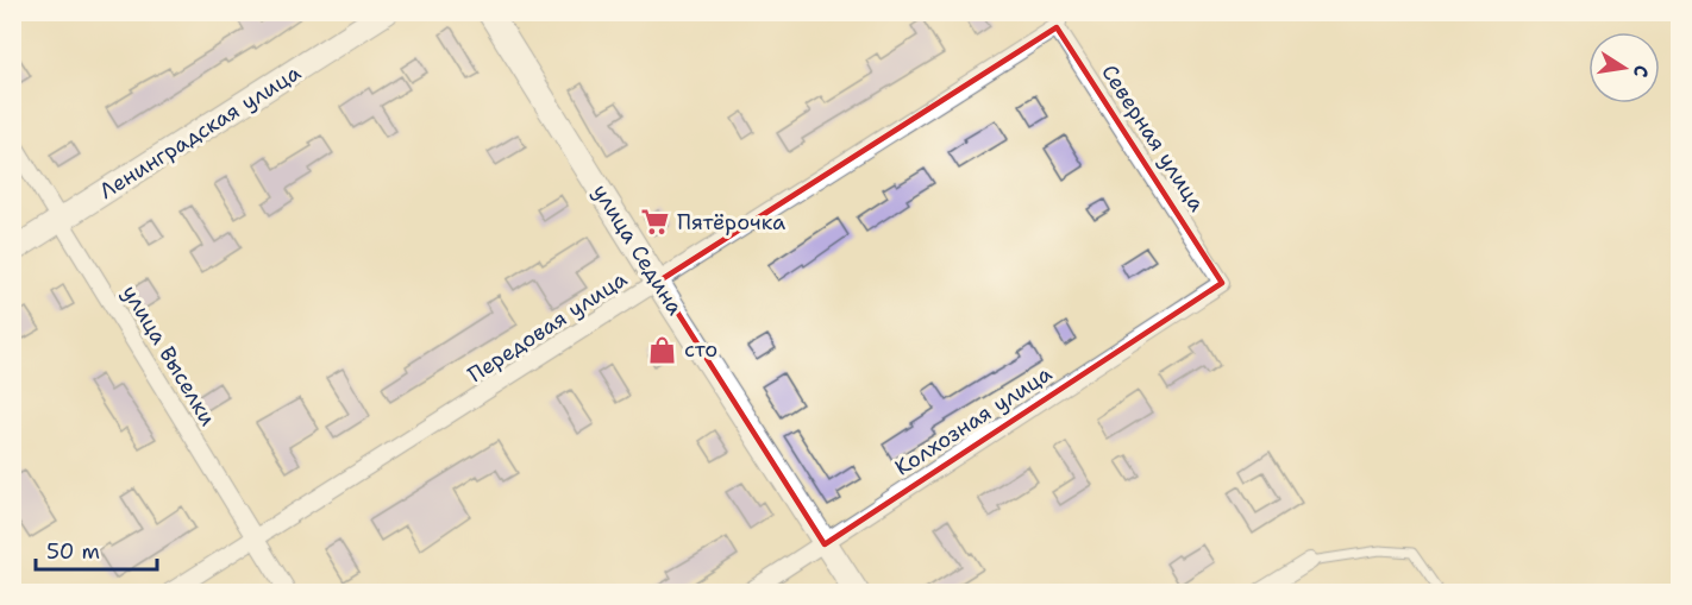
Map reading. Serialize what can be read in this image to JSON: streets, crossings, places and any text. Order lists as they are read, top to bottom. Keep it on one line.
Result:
{"streets":{"main road":["Ленинградская улица","улица Седина"],"street":["Северная улица","Передовая улица","улица Выселки","Колхозная улица"]},"crossings":[["Ленинградская улица","улица Выселки"],["Северная улица","Передовая улица"],["Северная улица","Колхозная улица"],["улица Седина","Передовая улица"],["улица Седина","Колхозная улица"],["Передовая улица","улица Выселки"]],"places":{"supermarket":["Пятёрочка"],"shop":["сто"]},"scale_bar":"50 m","north":"right"}
